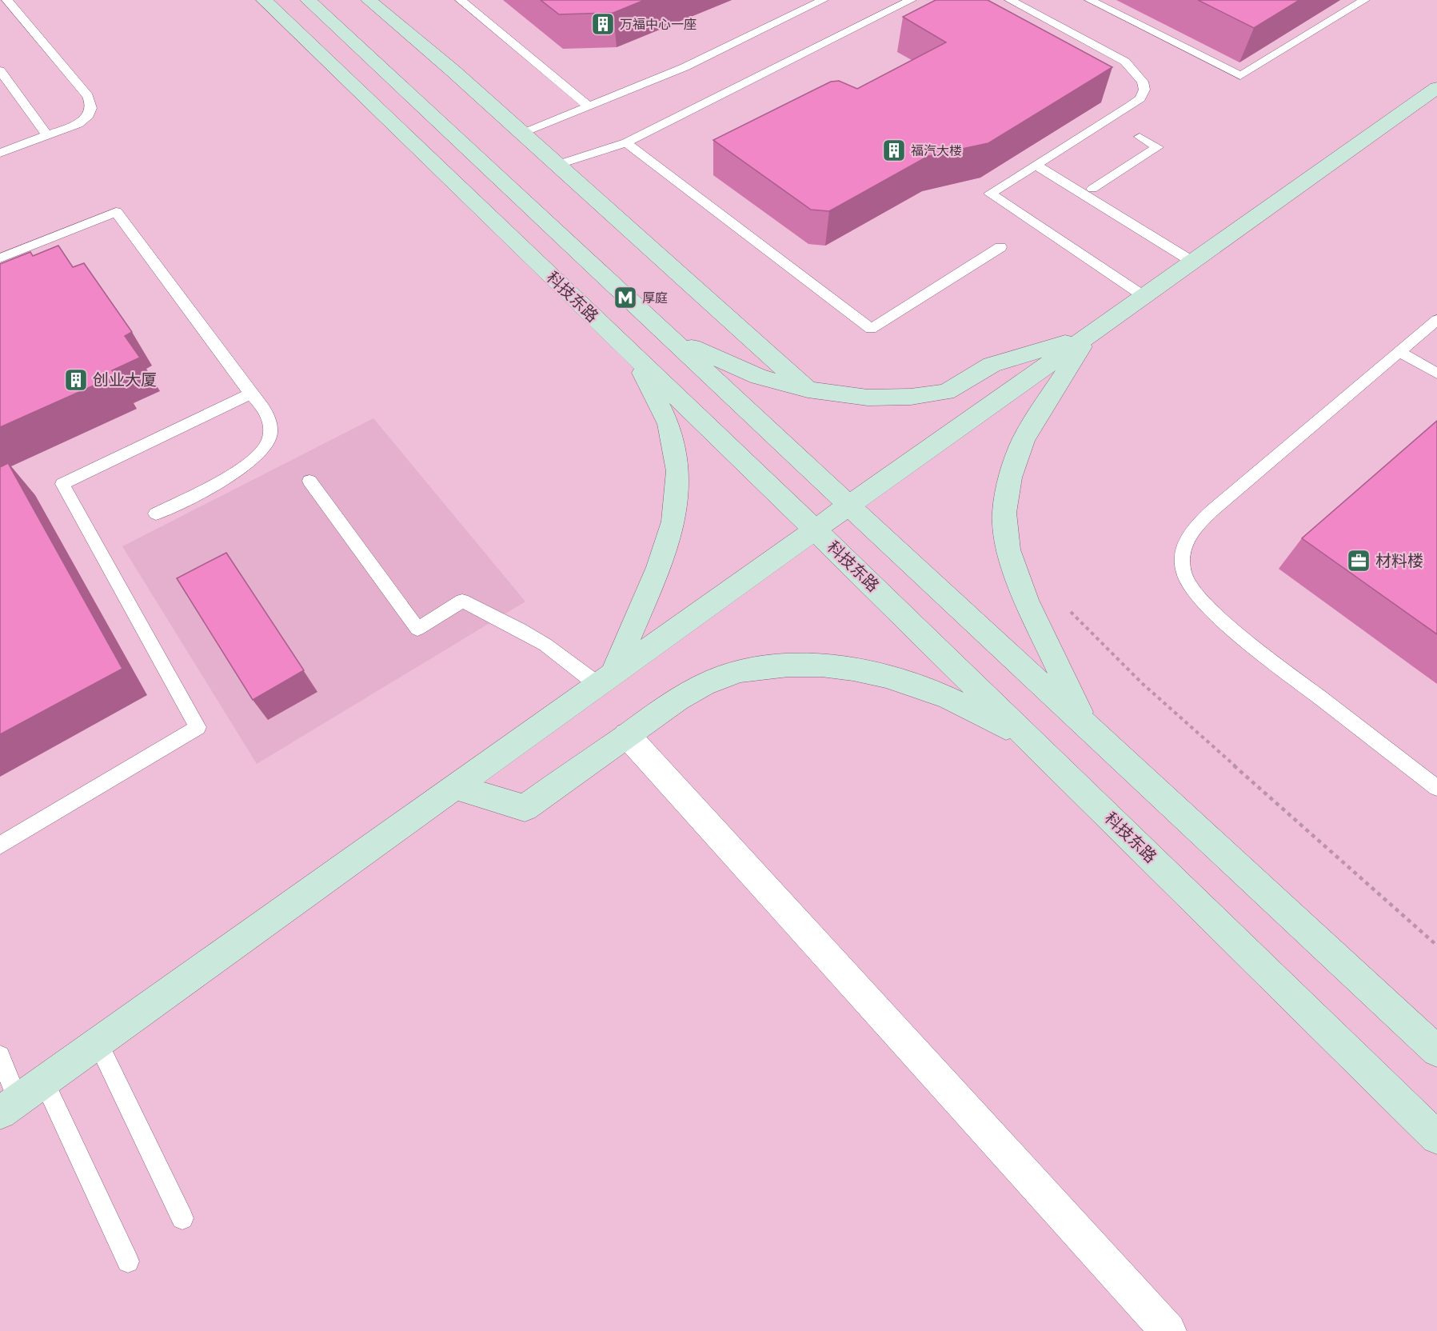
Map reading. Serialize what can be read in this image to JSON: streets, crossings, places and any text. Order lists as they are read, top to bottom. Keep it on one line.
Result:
{"streets":{"main road":["科技东路"]},"places":{"building":["万福中心一座","福汽大楼","创业大厦"],"metro station":["厚庭"],"office":["材料楼"]}}
